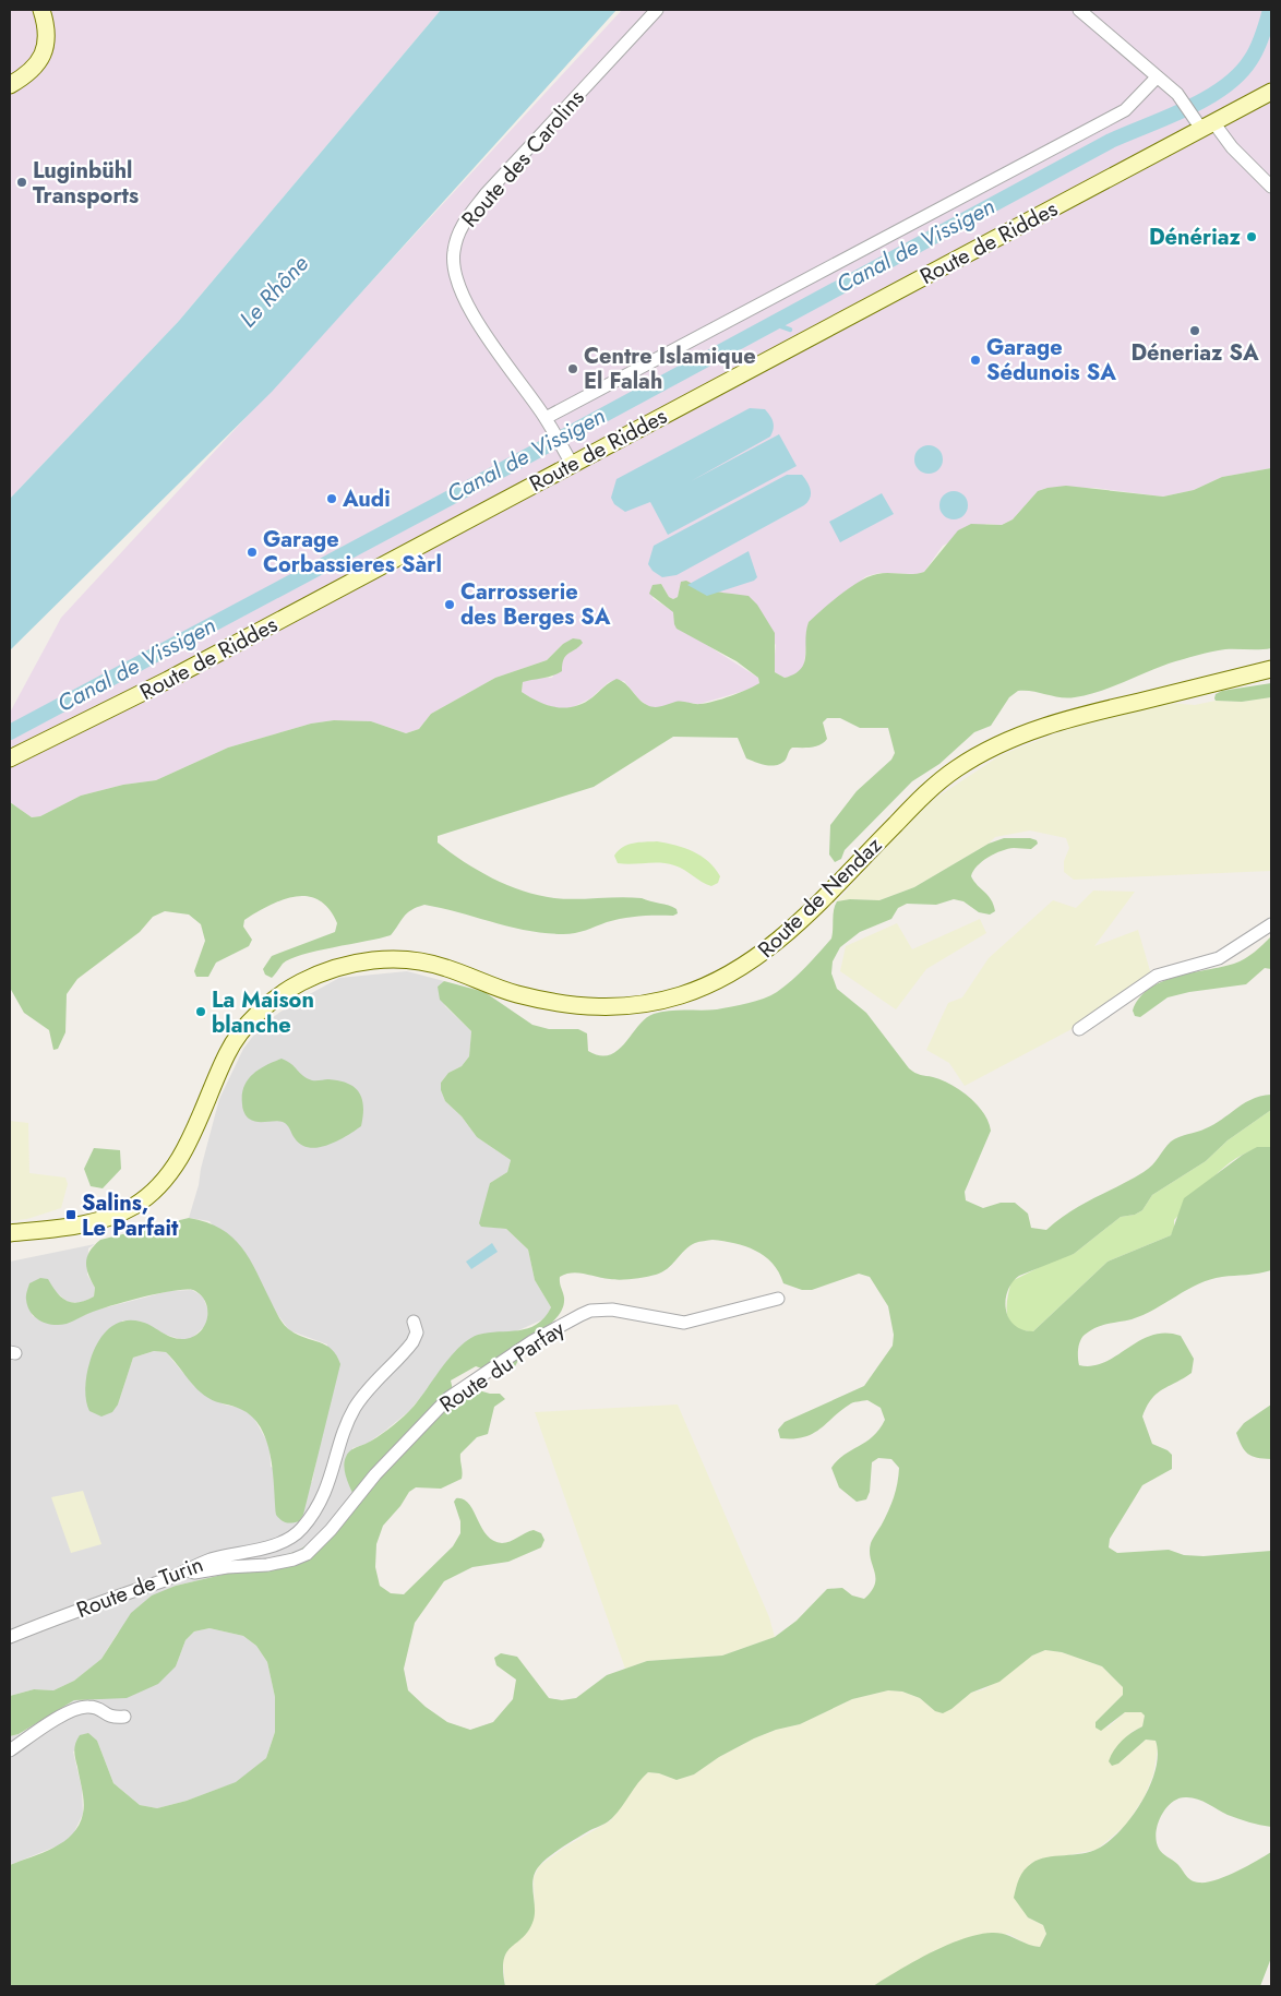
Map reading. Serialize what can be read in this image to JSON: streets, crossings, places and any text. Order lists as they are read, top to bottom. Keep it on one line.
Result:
{"streets":{"street":["Route des Carolins","Route de Riddes","Route de Nendaz","Route du Parfay","Route de Turin"]},"crossings":[["Route des Carolins","Route de Riddes"],["Route du Parfay","Route de Turin"]],"water":["Canal de Vissigen","Le Rhône"],"places":{"other":["Luginbühl Transports","Dénériaz","Déneriaz SA","Garage Sédunois SA","Centre Islamique El Falah","Audi","Garage Corbassieres Sàrl","Carrosserie des Berges SA","La Maison blanche"],"transit":["Salins, Le Parfait"]}}
